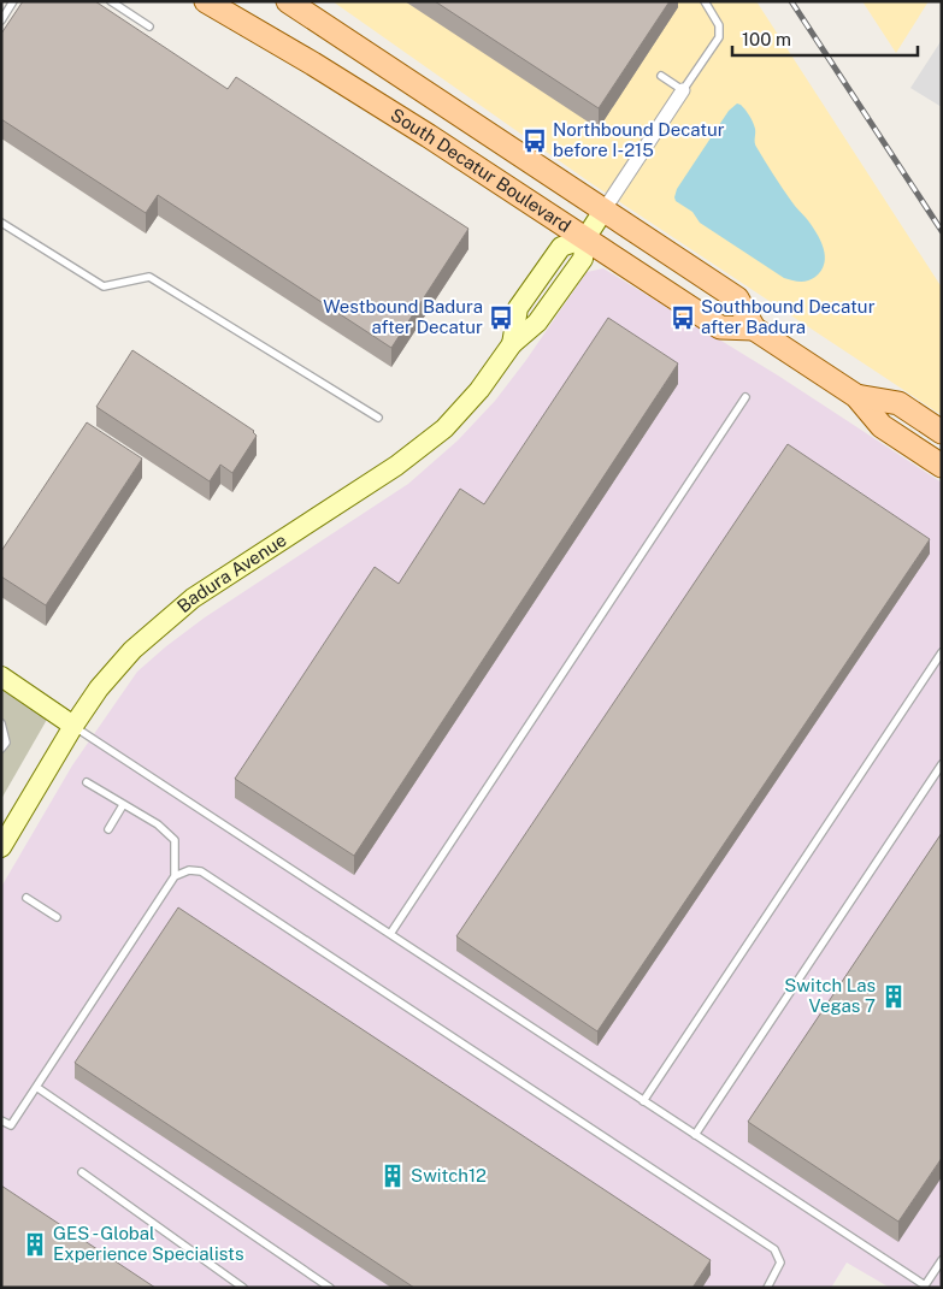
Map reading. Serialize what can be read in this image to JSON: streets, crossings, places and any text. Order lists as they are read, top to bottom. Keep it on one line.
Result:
{"streets":{"main road":["South Decatur Boulevard","Badura Avenue"]},"crossings":[["South Decatur Boulevard","Badura Avenue"]],"places":{"bus stop":["Northbound Decatur before I-215","Westbound Badura after Decatur","Southbound Decatur after Badura"],"building":["Switch Las Vegas 7","Switch12","GES - Global Experience Specialists"]},"scale_bar":"100 m"}
